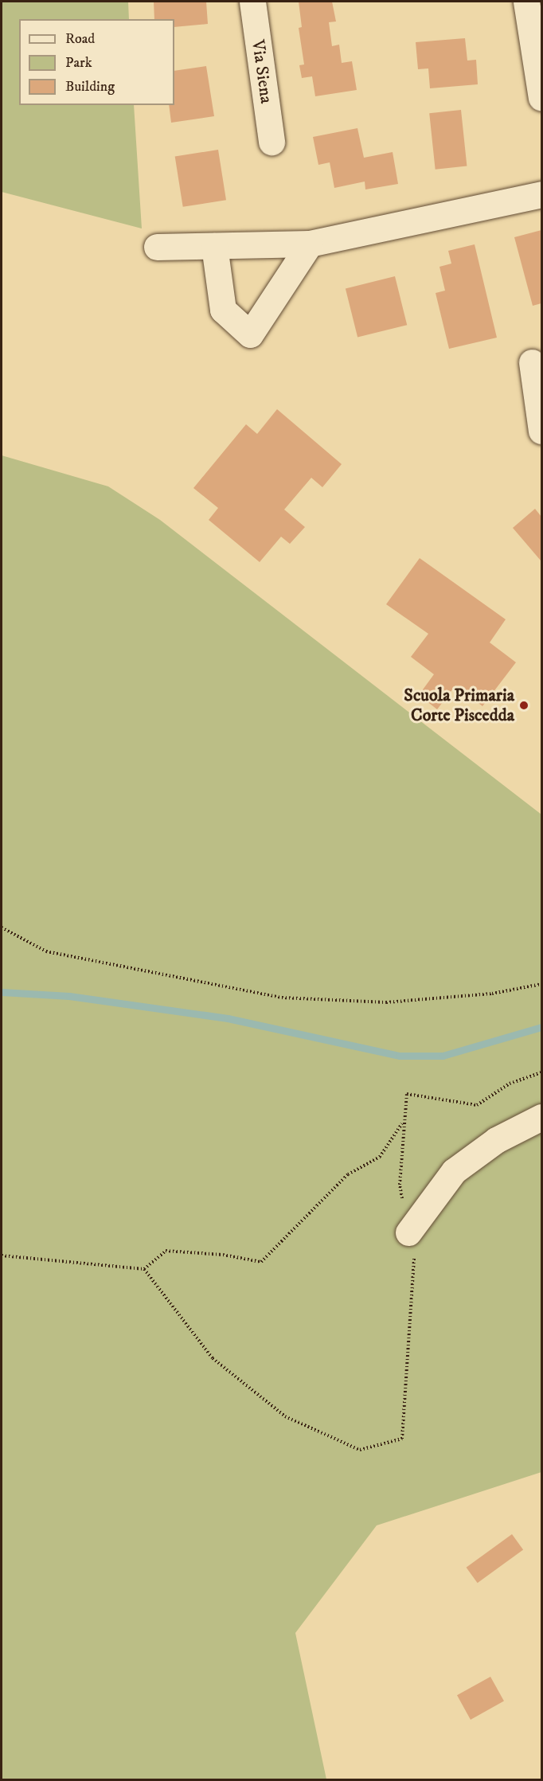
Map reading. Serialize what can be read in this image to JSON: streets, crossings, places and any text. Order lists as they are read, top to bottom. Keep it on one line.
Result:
{"streets":{"street":["Via Siena"]},"places":["Scuola Primaria Corte Piscedda"],"legend":["Road","Park","Building"]}
